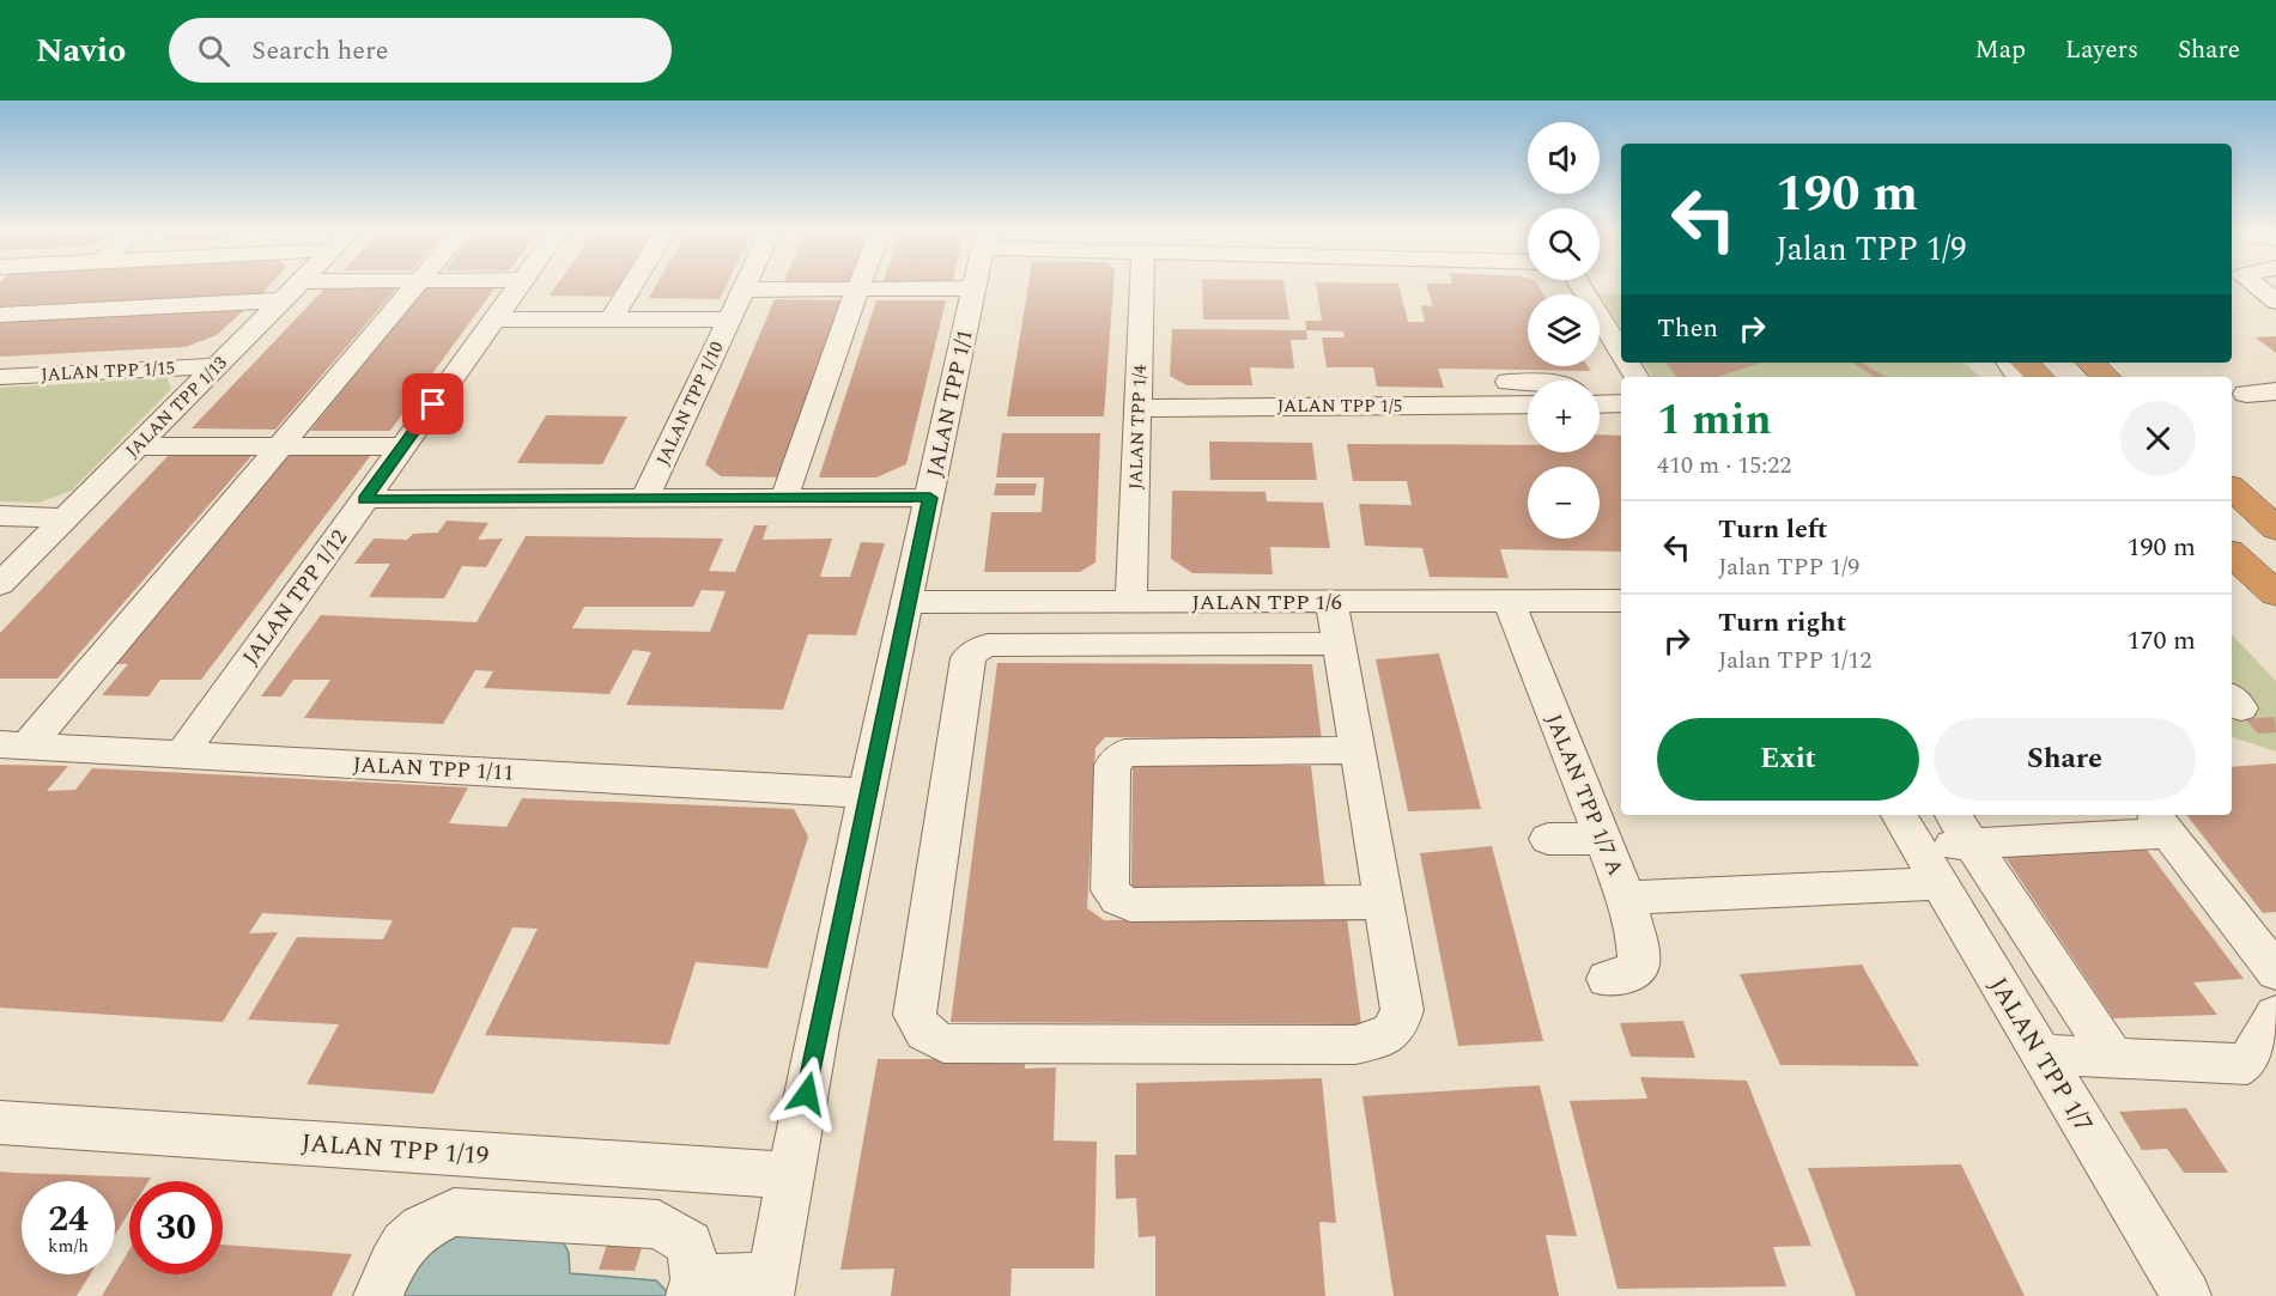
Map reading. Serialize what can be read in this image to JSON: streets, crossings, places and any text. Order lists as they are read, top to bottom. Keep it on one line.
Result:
{"streets":{"street":["JALAN TPP 1/15","JALAN TPP 1/10","JALAN TPP 1/1","JALAN TPP 1/5","JALAN TPP 1/13","JALAN TPP 1/4","JALAN TPP 1/12","JALAN TPP 1/6","JALAN TPP 1/11","JALAN TPP 1/7 A","JALAN TPP 1/7","JALAN TPP 1/19"]},"crossings":[["JALAN TPP 1/15","JALAN TPP 1/13"],["JALAN TPP 1/1","JALAN TPP 1/6"],["JALAN TPP 1/1","JALAN TPP 1/11"],["JALAN TPP 1/1","JALAN TPP 1/19"],["JALAN TPP 1/5","JALAN TPP 1/4"],["JALAN TPP 1/4","JALAN TPP 1/6"],["JALAN TPP 1/12","JALAN TPP 1/11"],["JALAN TPP 1/6","JALAN TPP 1/7 A"],["JALAN TPP 1/7 A","JALAN TPP 1/7"]],"page":{"header":"Navio","search":"Search here","nav":["Map","Layers","Share"],"map_buttons":["+","−"],"turn":["190 m","Jalan TPP 1/9"],"then":"Then","heading":["1 min","410 m · 15:22"],"list":[{"name":"Turn left","note":"Jalan TPP 1/9","value":"190 m"},{"name":"Turn right","note":"Jalan TPP 1/12","value":"170 m"}],"buttons":["Exit","Share"],"speed":"24 km/h","limit":"30"}}
